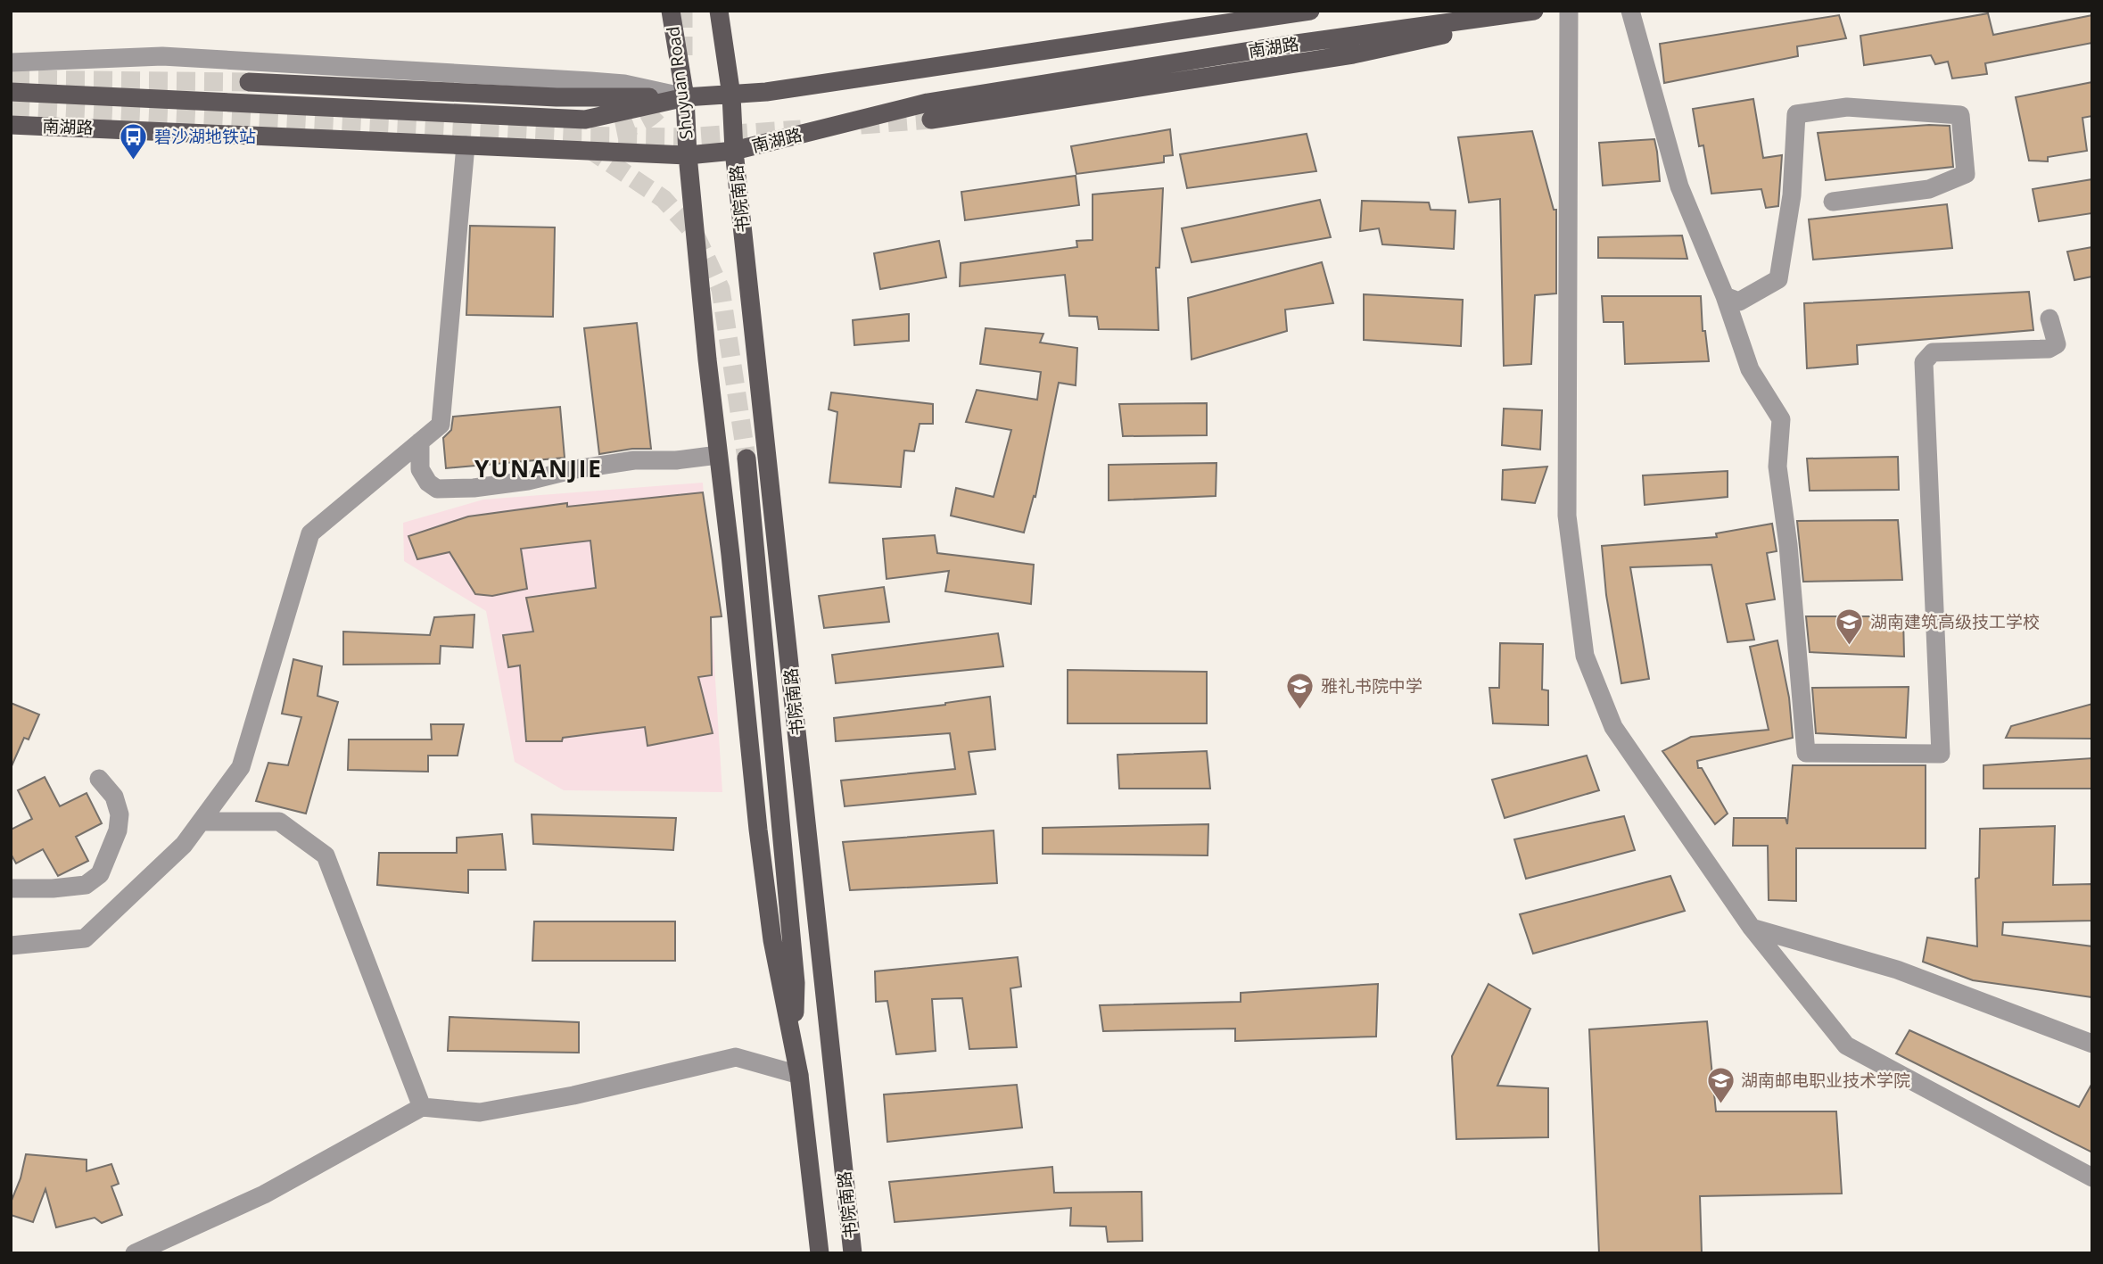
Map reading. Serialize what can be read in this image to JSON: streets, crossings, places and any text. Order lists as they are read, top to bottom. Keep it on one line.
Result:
{"streets":{"main road":["南湖路","Shuyuan Road","书院南路"]},"crossings":[["南湖路","Shuyuan Road"],["南湖路","书院南路"],["Shuyuan Road","书院南路"]],"districts":["YUNANJIE"],"places":{"bus stop":["碧沙湖地铁站"],"school or university":["湖南建筑高级技工学校","雅礼书院中学","湖南邮电职业技术学院"]}}
